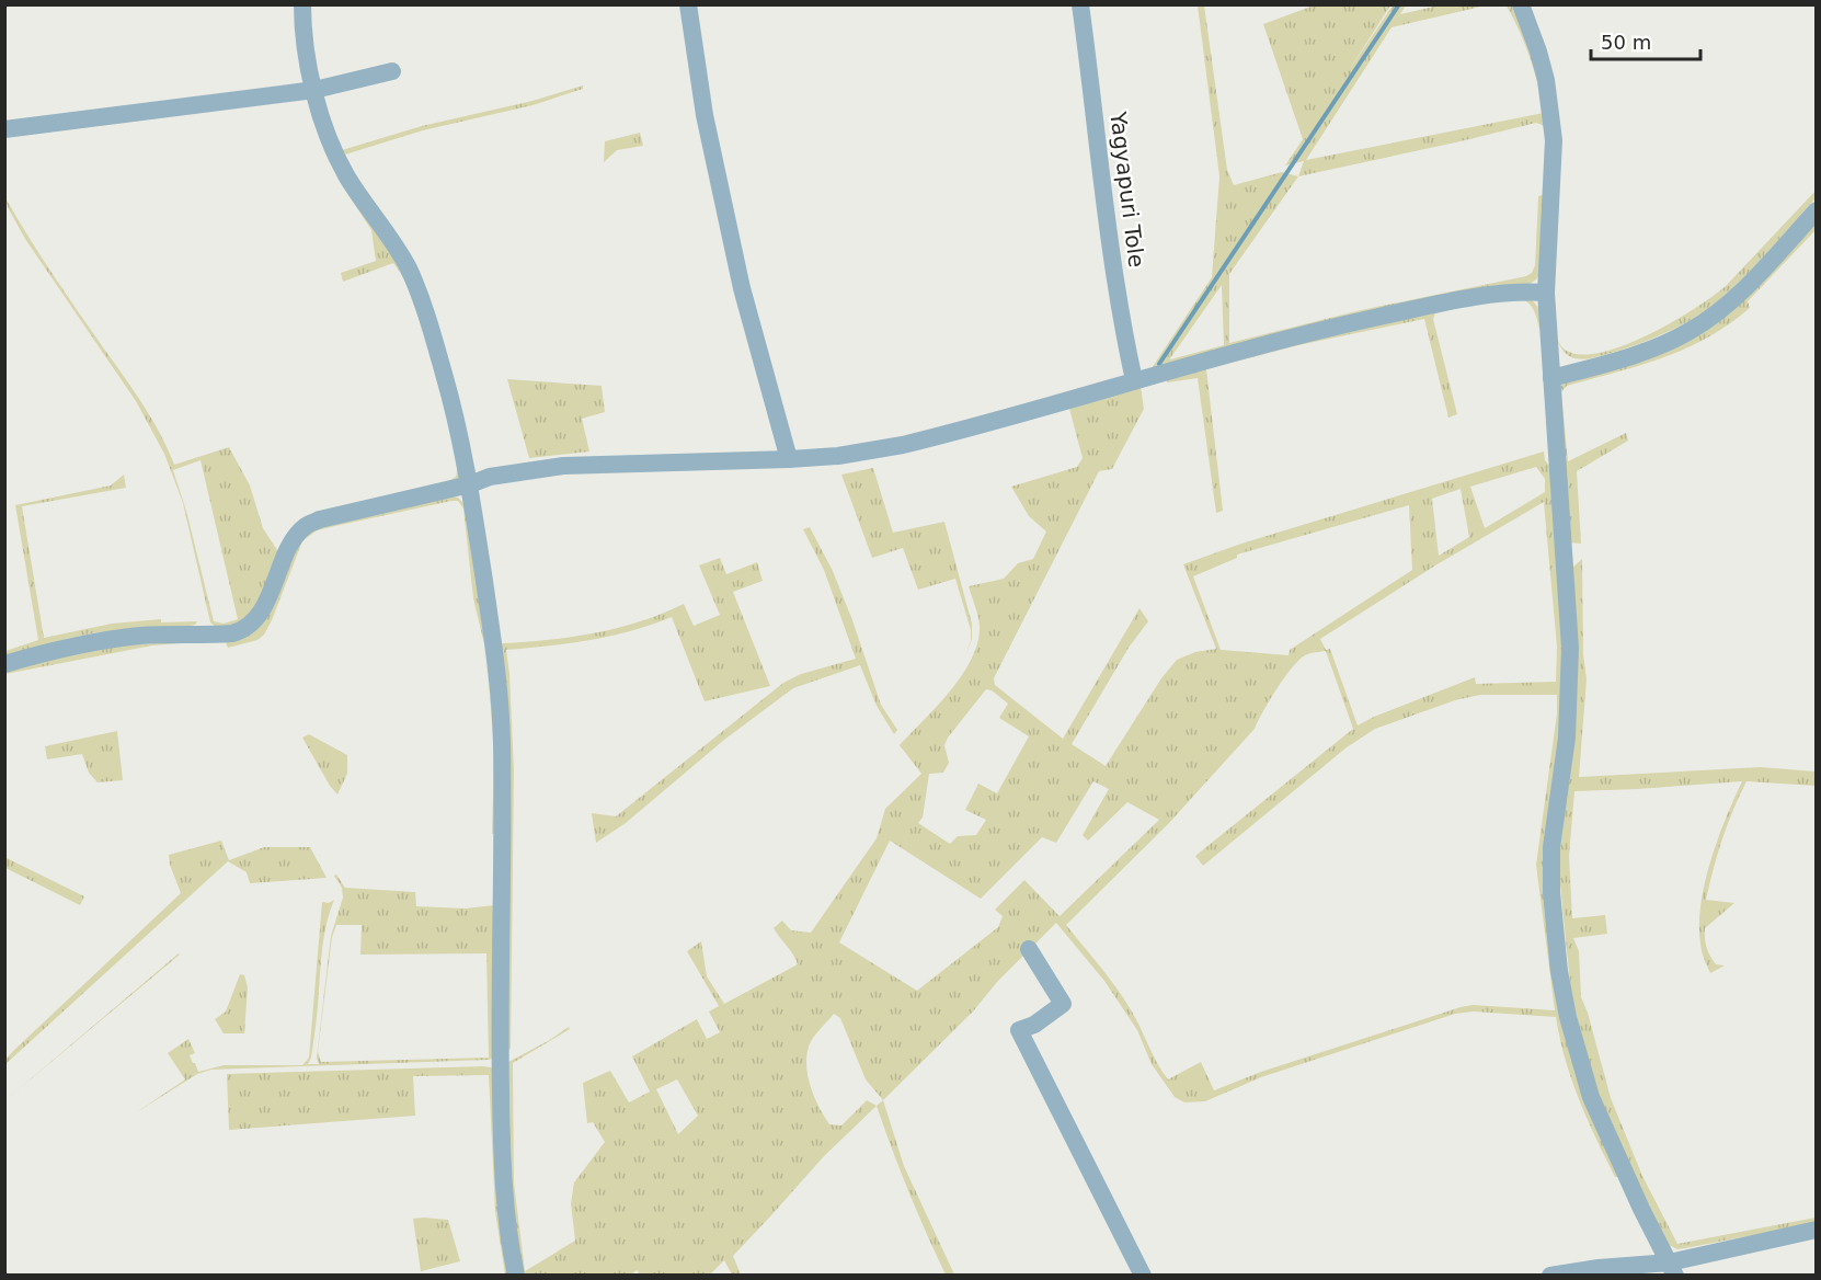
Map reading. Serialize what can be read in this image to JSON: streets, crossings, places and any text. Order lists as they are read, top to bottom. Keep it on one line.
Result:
{"streets":{"street":["Yagyapuri Tole"]},"scale_bar":"50 m"}
